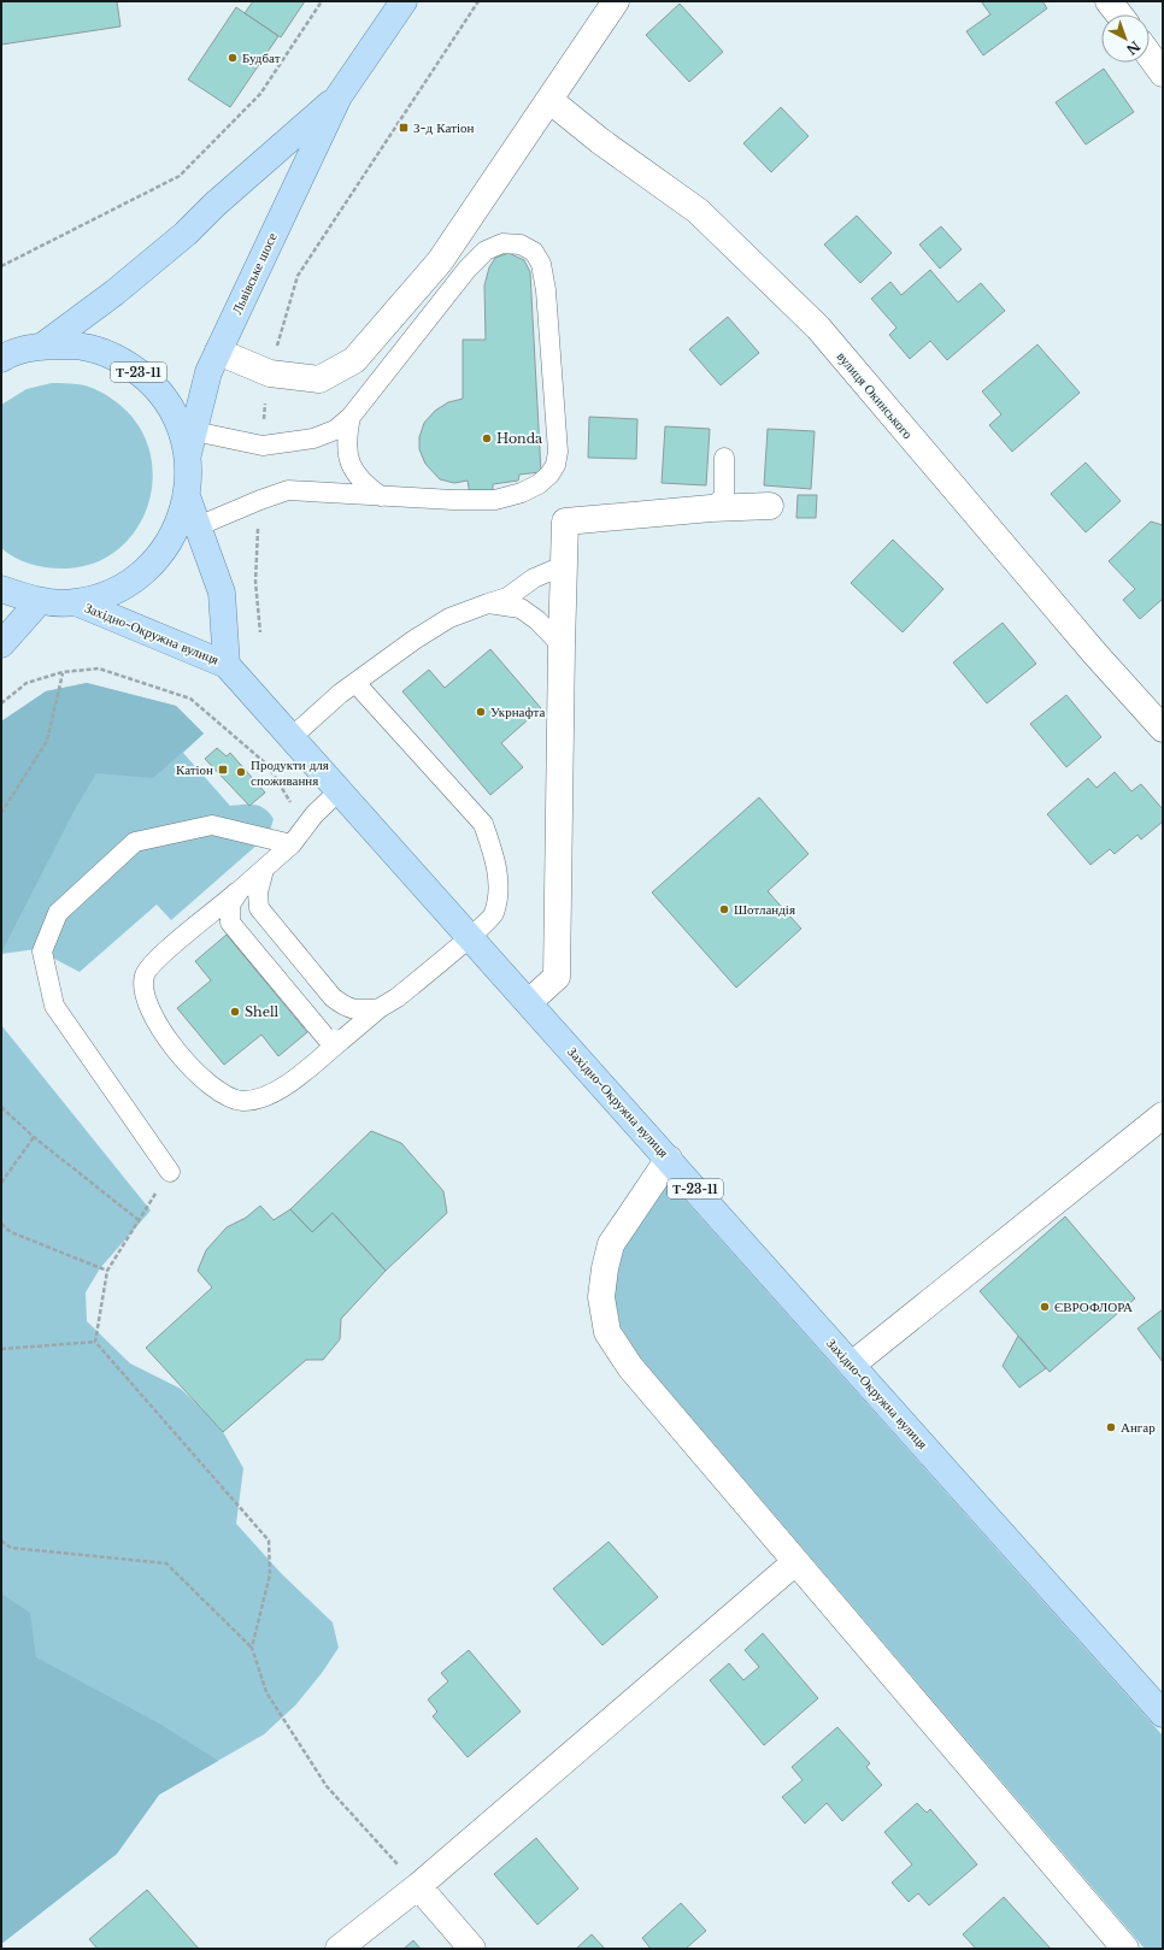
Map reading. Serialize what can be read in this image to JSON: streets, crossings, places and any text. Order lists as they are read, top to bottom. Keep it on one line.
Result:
{"streets":{"main road":["Львівське шосе","Т-23-11","Західно-Окружна вулиця"],"street":["вулиця Окинського"]},"crossings":[["Львівське шосе","Т-23-11"],["Т-23-11","Західно-Окружна вулиця"]],"places":{"other":["Будбат","Honda","Укрнафта","Продукти для споживання","Шотландія","Shell","ЄВРОФЛОРА","Ангар"],"transit":["З-д Катіон","Катіон"]},"north":"bottom right"}
